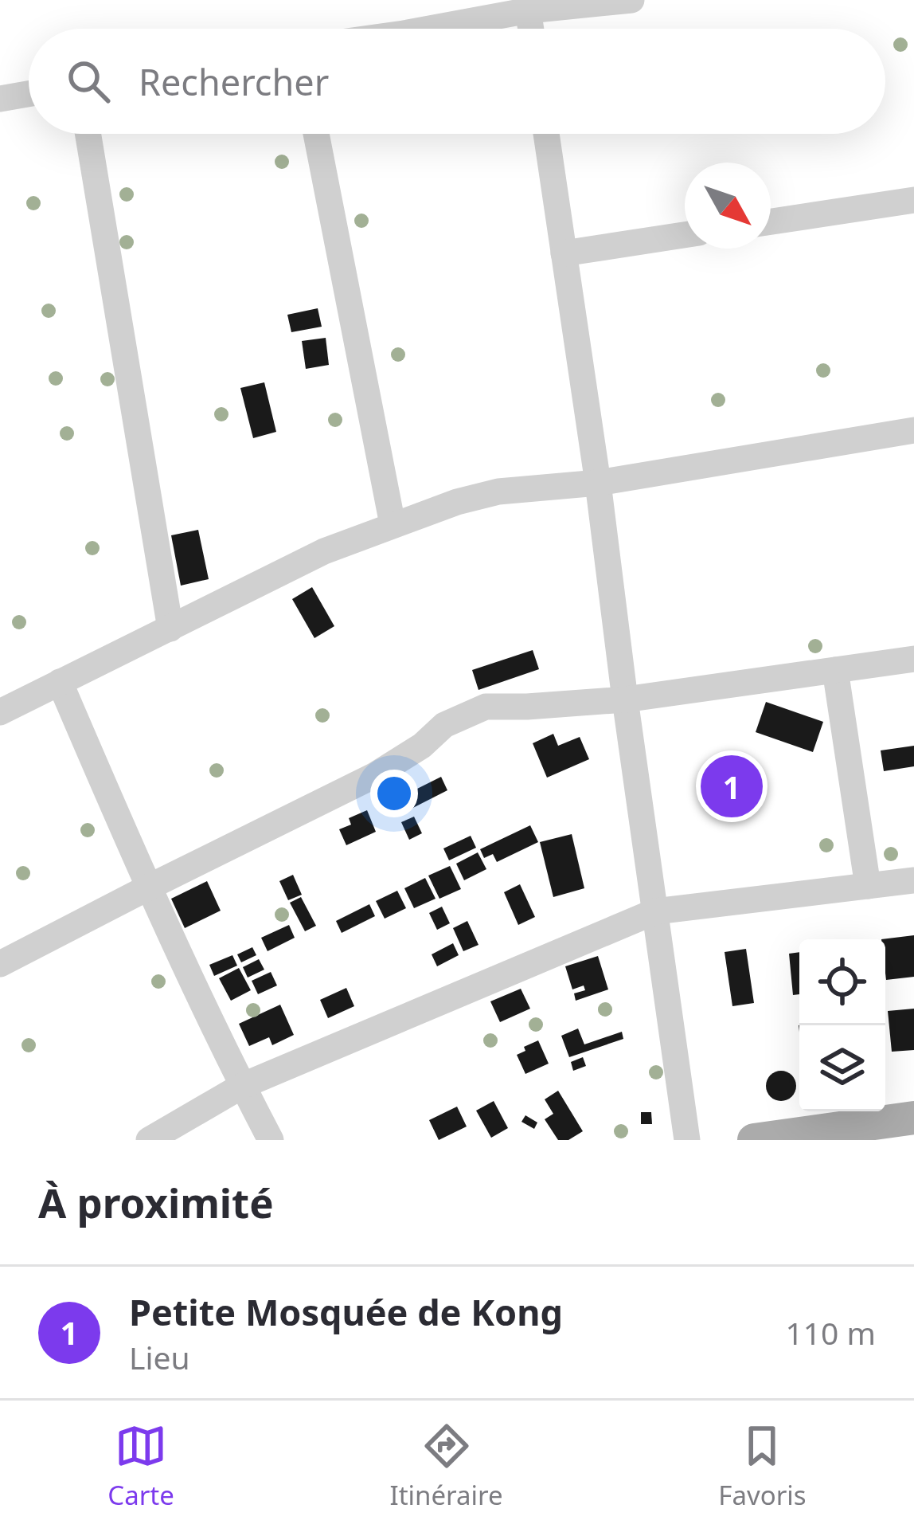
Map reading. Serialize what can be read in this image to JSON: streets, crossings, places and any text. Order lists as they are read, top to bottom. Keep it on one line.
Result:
{"north":"bottom right","page":{"search":"Rechercher","pins":"1","heading":"À proximité","list":[{"mark":"1","name":"Petite Mosquée de Kong","note":"Lieu","value":"110 m"}],"nav":["Carte","Itinéraire","Favoris"]}}
